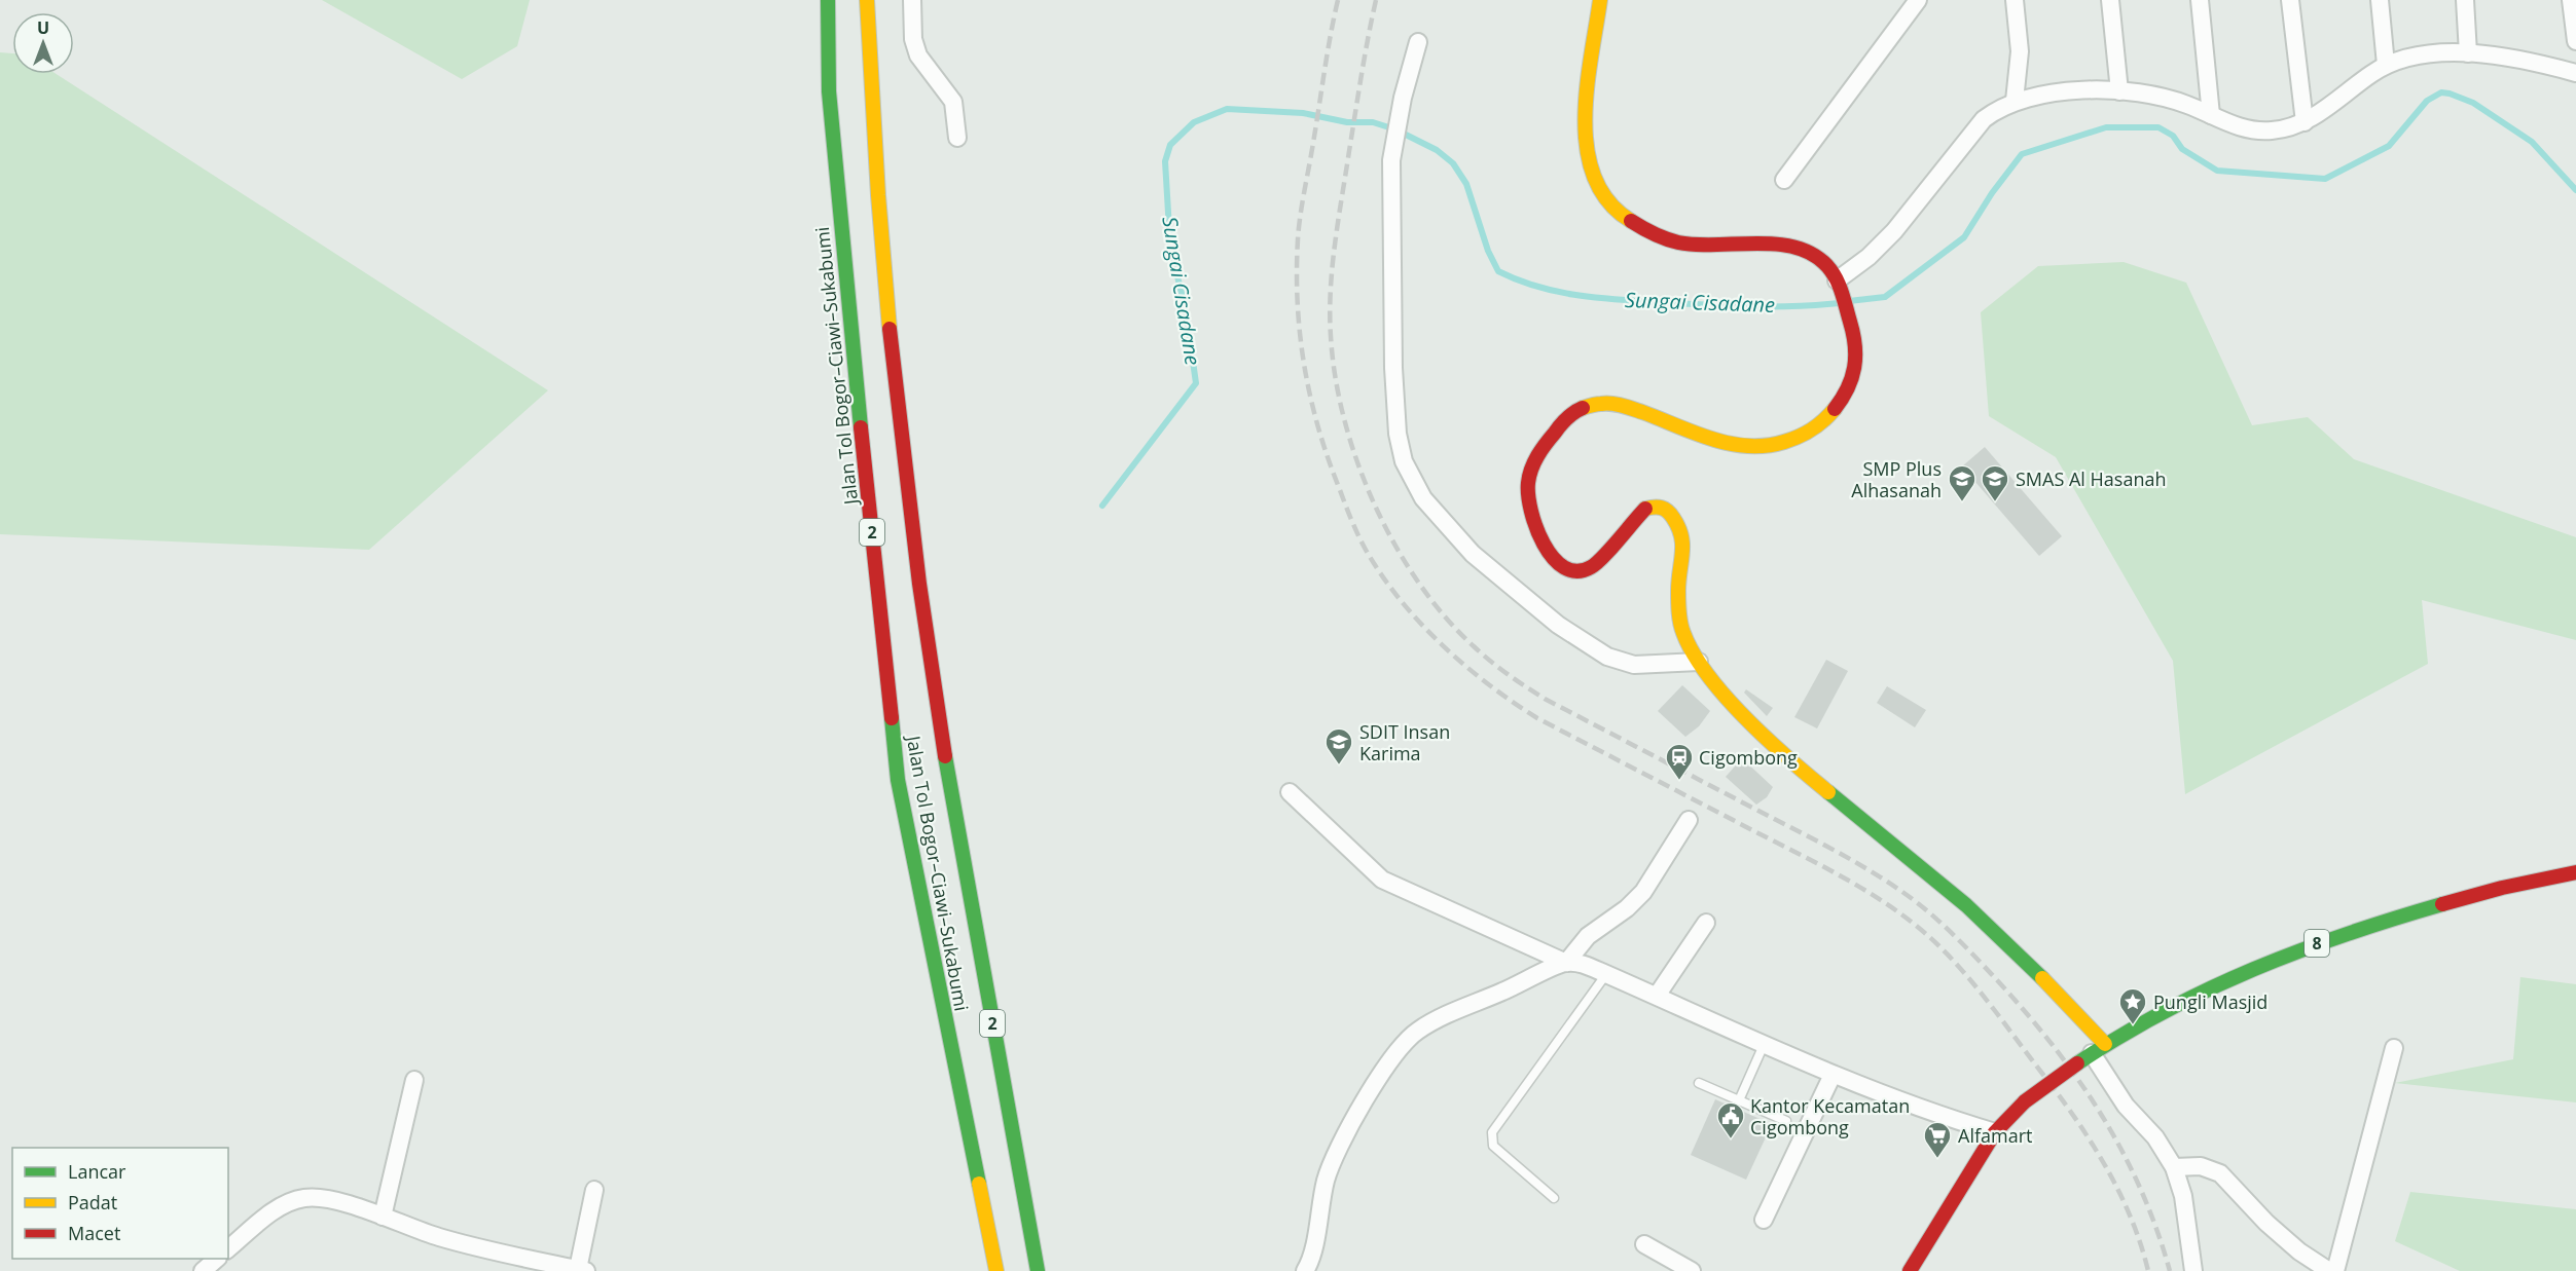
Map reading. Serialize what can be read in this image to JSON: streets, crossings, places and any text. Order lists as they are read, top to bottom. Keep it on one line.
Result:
{"streets":{"main road":["Jalan Tol Bogor–Ciawi–Sukabumi","2","8"]},"water":["Sungai Cisadane"],"places":{"school or university":["SMP Plus Alhasanah","SMAS Al Hasanah","SDIT Insan Karima"],"station":["Cigombong"],"place":["Pungli Masjid"],"public building":["Kantor Kecamatan Cigombong"],"supermarket":["Alfamart"]},"legend":["Lancar","Padat","Macet"],"north":"top"}
